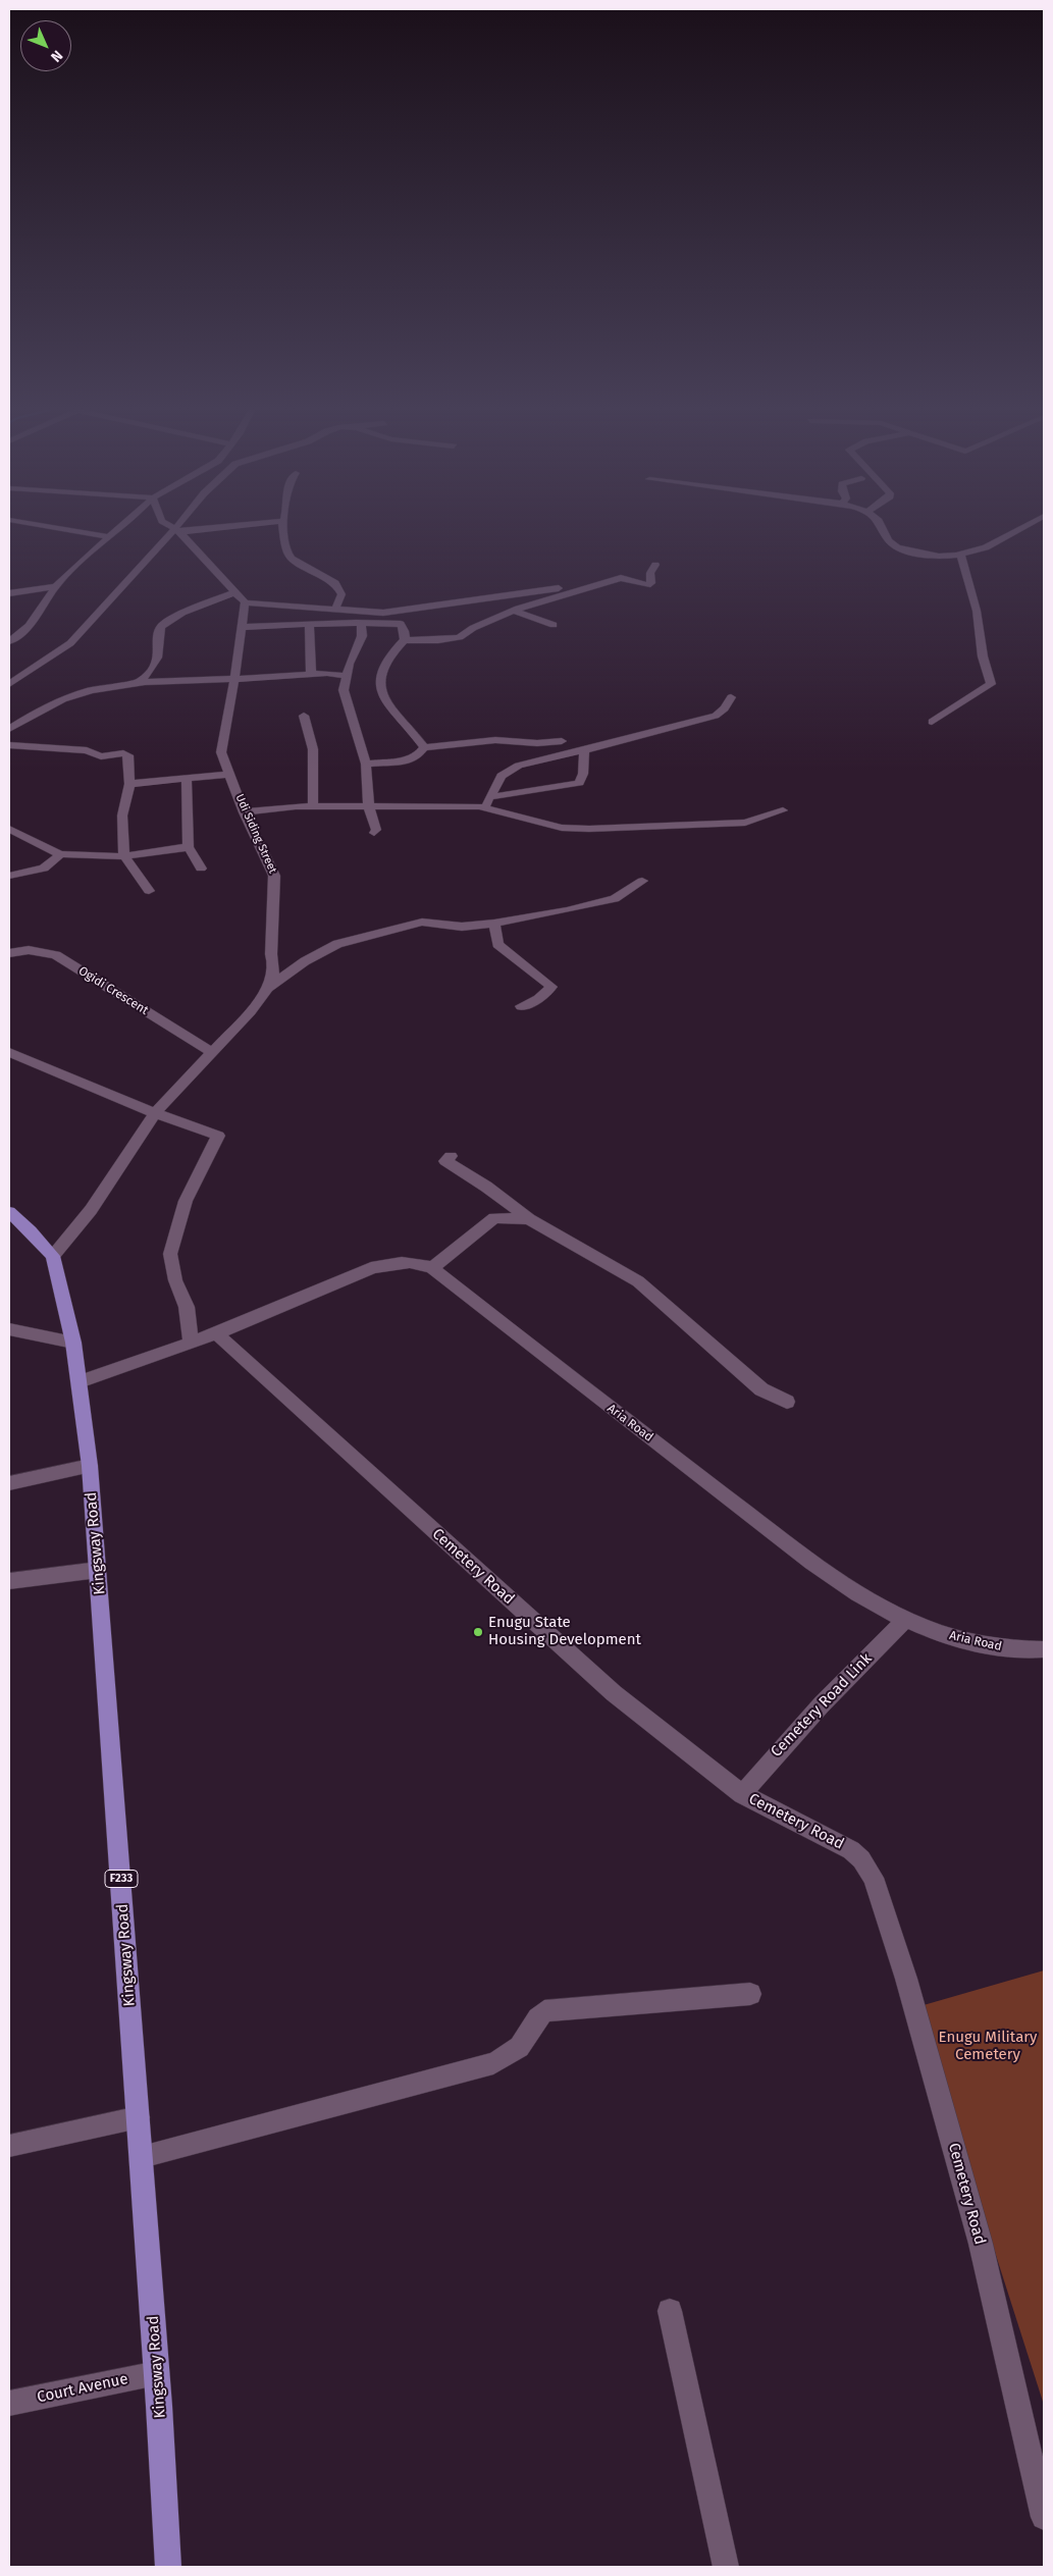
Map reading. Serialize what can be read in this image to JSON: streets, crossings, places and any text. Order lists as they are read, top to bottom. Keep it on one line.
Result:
{"streets":{"main road":["Kingsway Road","F233"],"street":["Udi Siding Street","Ogidi Crescent","Aria Road","Cemetery Road","Cemetery Road Link","Court Avenue"]},"crossings":[["Udi Siding Street","Ogidi Crescent"],["Udi Siding Street","Kingsway Road"],["Aria Road","Kingsway Road"],["Aria Road","Cemetery Road"],["Aria Road","Cemetery Road Link"],["Kingsway Road","Court Avenue"],["Cemetery Road","Cemetery Road Link"]],"parks":["Enugu Military Cemetery"],"places":["Enugu State Housing Development"],"north":"bottom right"}
